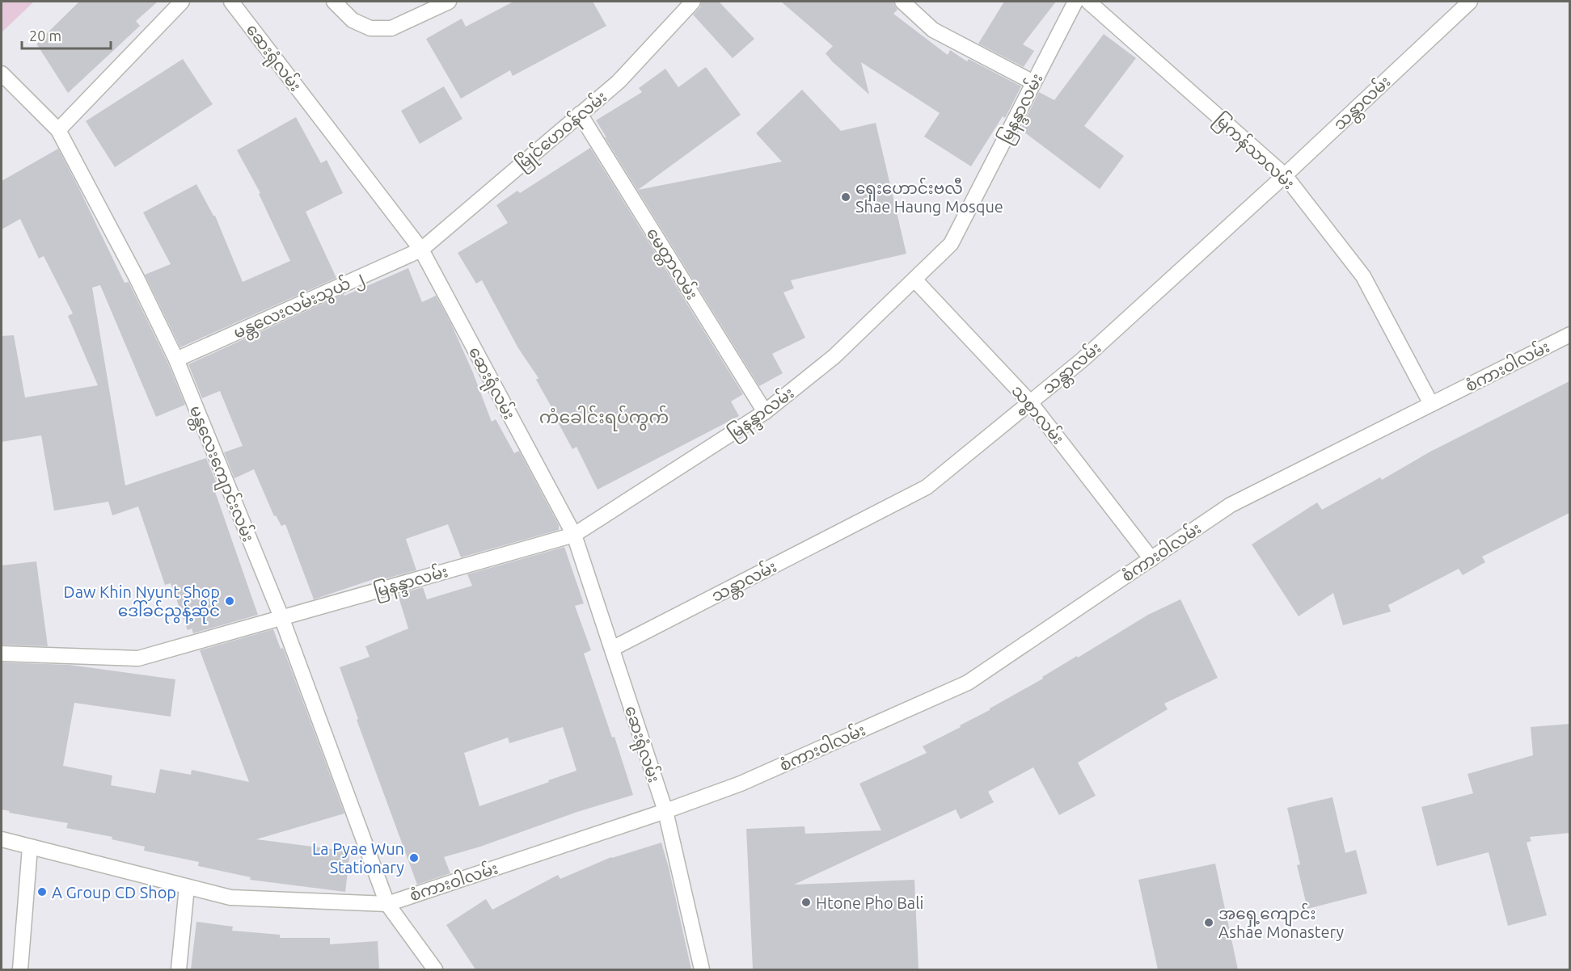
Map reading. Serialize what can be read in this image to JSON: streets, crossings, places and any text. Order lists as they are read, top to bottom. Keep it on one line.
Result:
{"streets":{"street":["ဆေးရုံလမ်း","သန္တာလမ်း","မြနန္ဒာလမ်း","မြိုင်ဟေဝန်လမ်း","မြကန်သာလမ်း","မေတ္တာလမ်း","မန္တလေးလမ်းသွယ် ၂","စံကားဝါလမ်း","သစ္စာလမ်း","မန္တလေးကျောင်းလမ်း"]},"crossings":[["ဆေးရုံလမ်း","သန္တာလမ်း"],["ဆေးရုံလမ်း","မြနန္ဒာလမ်း"],["ဆေးရုံလမ်း","မြိုင်ဟေဝန်လမ်း"],["ဆေးရုံလမ်း","မန္တလေးလမ်းသွယ် ၂"],["ဆေးရုံလမ်း","စံကားဝါလမ်း"],["သန္တာလမ်း","မြကန်သာလမ်း"],["သန္တာလမ်း","သစ္စာလမ်း"],["မြနန္ဒာလမ်း","မေတ္တာလမ်း"],["မြနန္ဒာလမ်း","သစ္စာလမ်း"],["မြနန္ဒာလမ်း","မန္တလေးကျောင်းလမ်း"],["မြိုင်ဟေဝန်လမ်း","မေတ္တာလမ်း"],["မြိုင်ဟေဝန်လမ်း","မန္တလေးလမ်းသွယ် ၂"],["မြကန်သာလမ်း","စံကားဝါလမ်း"],["မန္တလေးလမ်းသွယ် ၂","မန္တလေးကျောင်းလမ်း"],["စံကားဝါလမ်း","သစ္စာလမ်း"],["စံကားဝါလမ်း","မန္တလေးကျောင်းလမ်း"]],"districts":["ကံခေါင်းရပ်ကွက်"],"places":["ရှေးဟောင်းဗလီ Shae Haung Mosque","Daw Khin Nyunt Shop ဒေါ်ခင်ညွန့်ဆိုင်","La Pyae Wun Stationary","A Group CD Shop","Htone Pho Bali","အရှေ့ကျောင်း Ashae Monastery"],"scale_bar":"20 m"}
